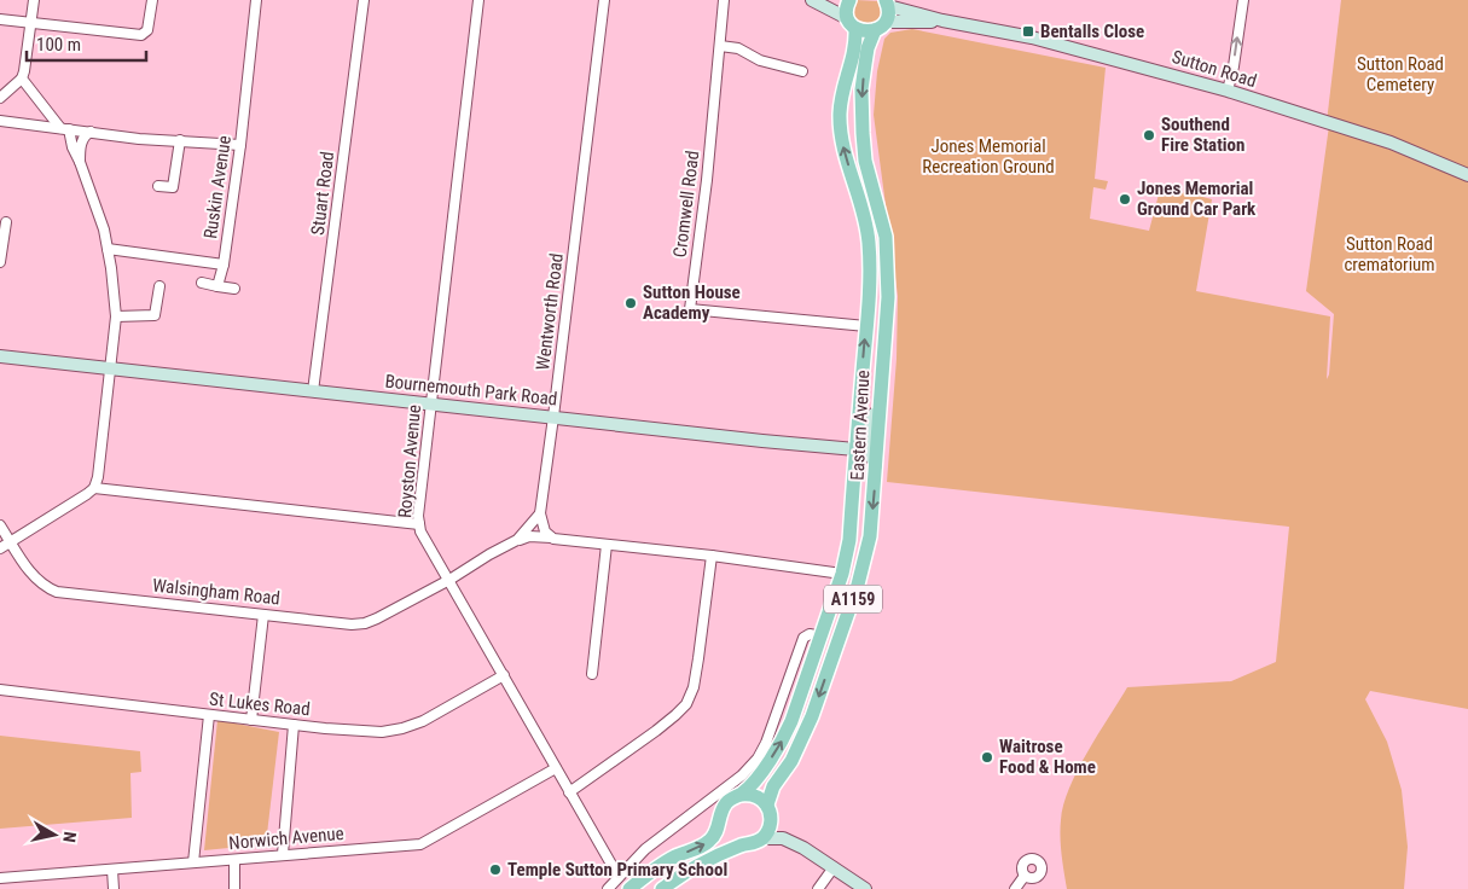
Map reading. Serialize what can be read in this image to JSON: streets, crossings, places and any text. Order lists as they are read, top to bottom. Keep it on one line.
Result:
{"streets":{"main road":["Eastern Avenue","A1159"],"street":["Sutton Road","Ruskin Avenue","Stuart Road","Cromwell Road","Wentworth Road","Bournemouth Park Road","Royston Avenue","Walsingham Road","St Lukes Road","Norwich Avenue"]},"crossings":[["Sutton Road","Eastern Avenue"],["Stuart Road","Bournemouth Park Road"],["Cromwell Road","Eastern Avenue"],["Wentworth Road","Bournemouth Park Road"],["Bournemouth Park Road","Eastern Avenue"],["Bournemouth Park Road","Royston Avenue"],["Royston Avenue","Walsingham Road"],["Royston Avenue","St Lukes Road"],["Royston Avenue","Norwich Avenue"]],"parks":["Sutton Road Cemetery","Jones Memorial Recreation Ground","Sutton Road crematorium"],"places":{"transit":["Bentalls Close"],"other":["Southend Fire Station","Jones Memorial Ground Car Park","Sutton House Academy","Waitrose Food & Home","Temple Sutton Primary School"]},"scale_bar":"100 m","north":"right"}
